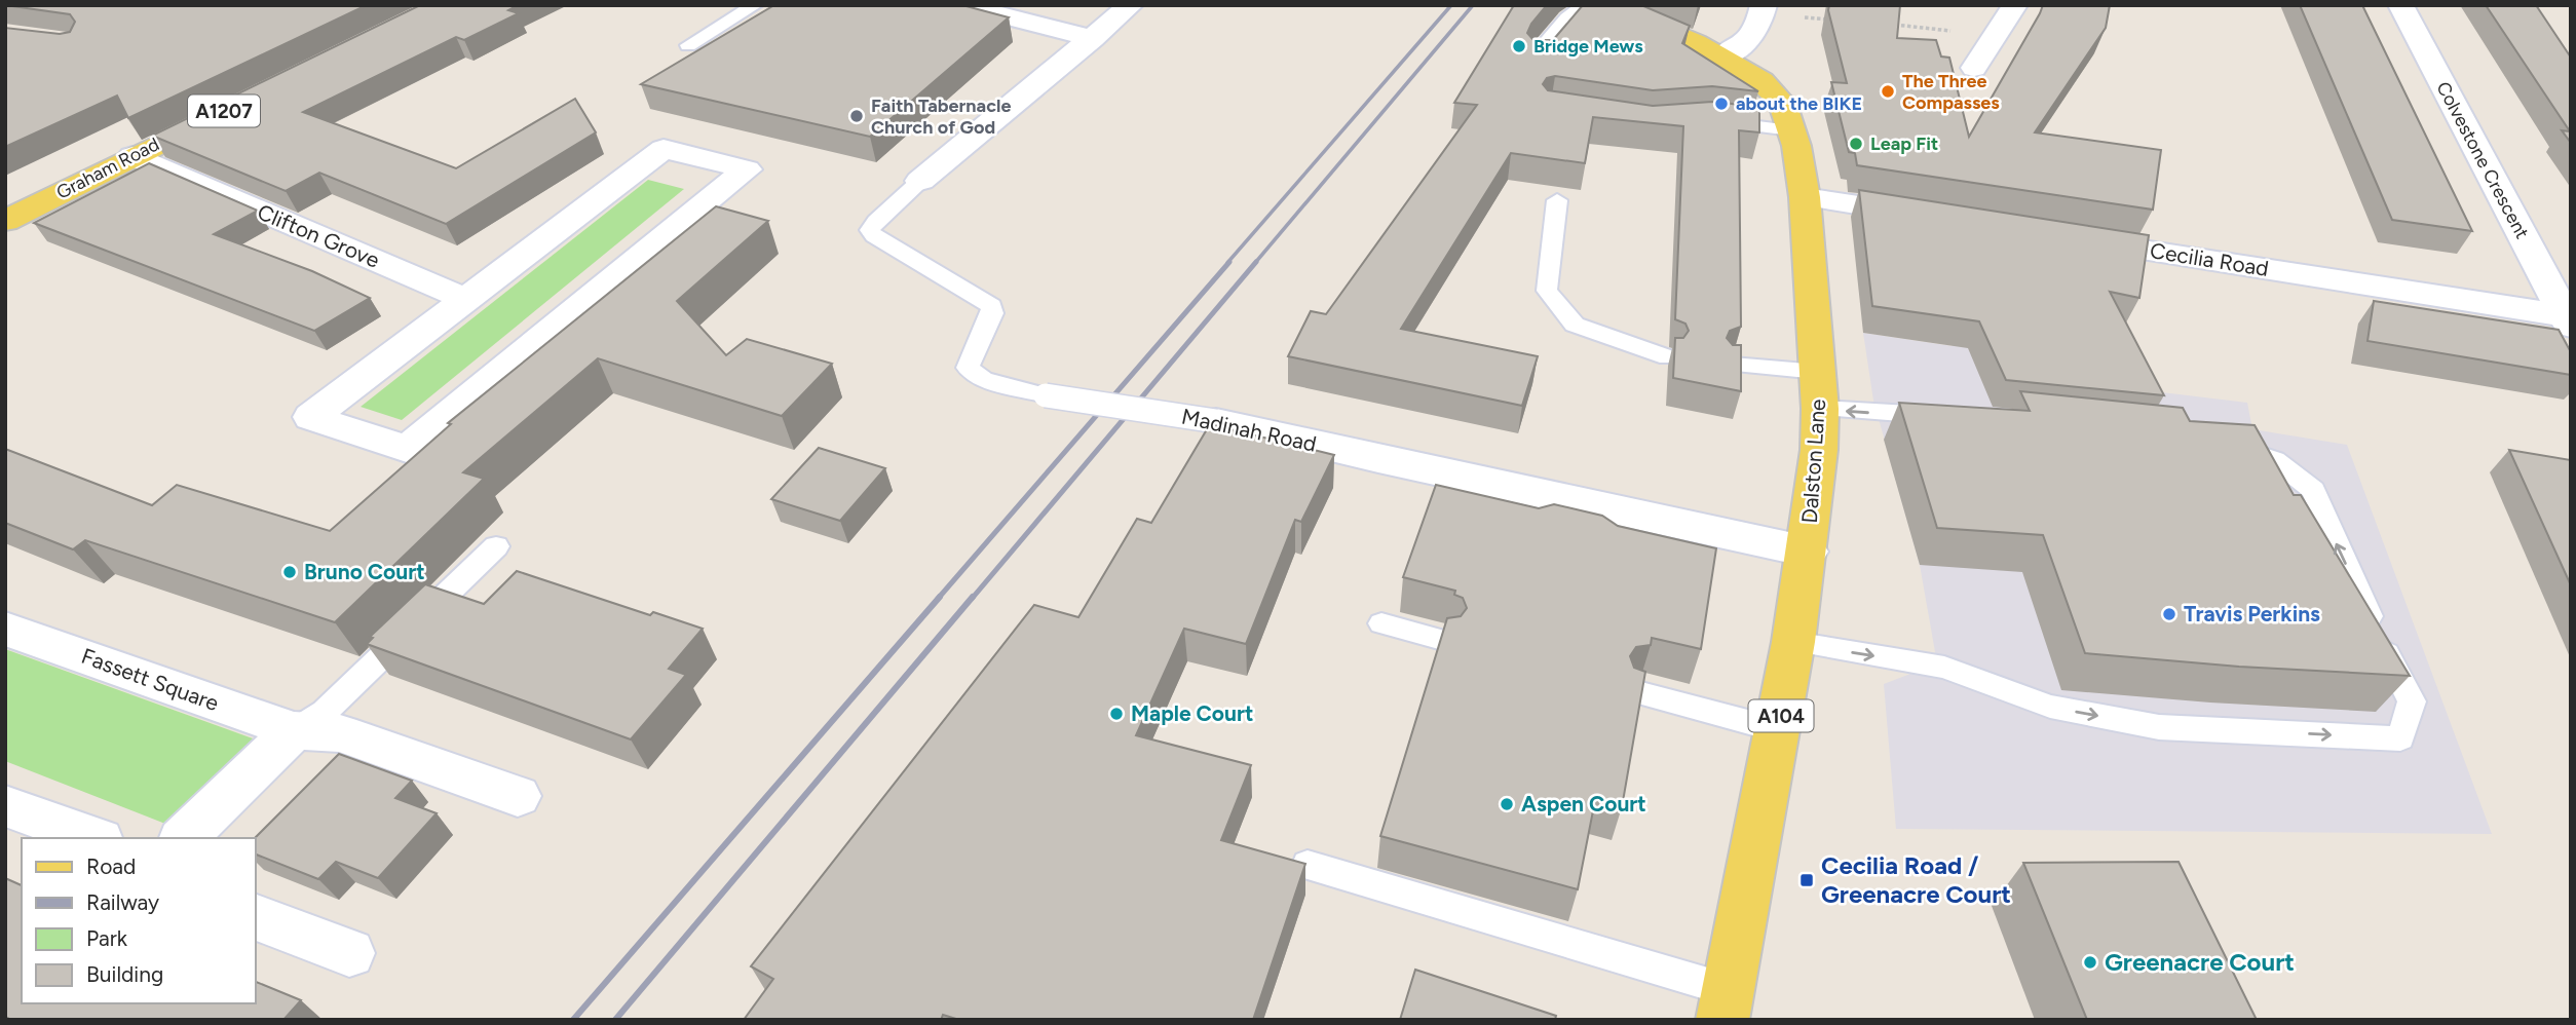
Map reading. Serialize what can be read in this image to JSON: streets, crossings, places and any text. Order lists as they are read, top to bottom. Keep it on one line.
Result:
{"streets":{"main road":["A1207","Graham Road","Dalston Lane","A104"],"street":["Colvestone Crescent","Clifton Grove","Cecilia Road","Madinah Road","Fassett Square"]},"crossings":[["Colvestone Crescent","Cecilia Road"],["Graham Road","Clifton Grove"],["Madinah Road","Dalston Lane"]],"places":{"other":["Bridge Mews","The Three Compasses","about the BIKE","Faith Tabernacle Church of God","Leap Fit","Bruno Court","Travis Perkins","Maple Court","Aspen Court","Greenacre Court"],"transit":["Cecilia Road / Greenacre Court"]},"legend":["Road","Railway","Park","Building"]}
